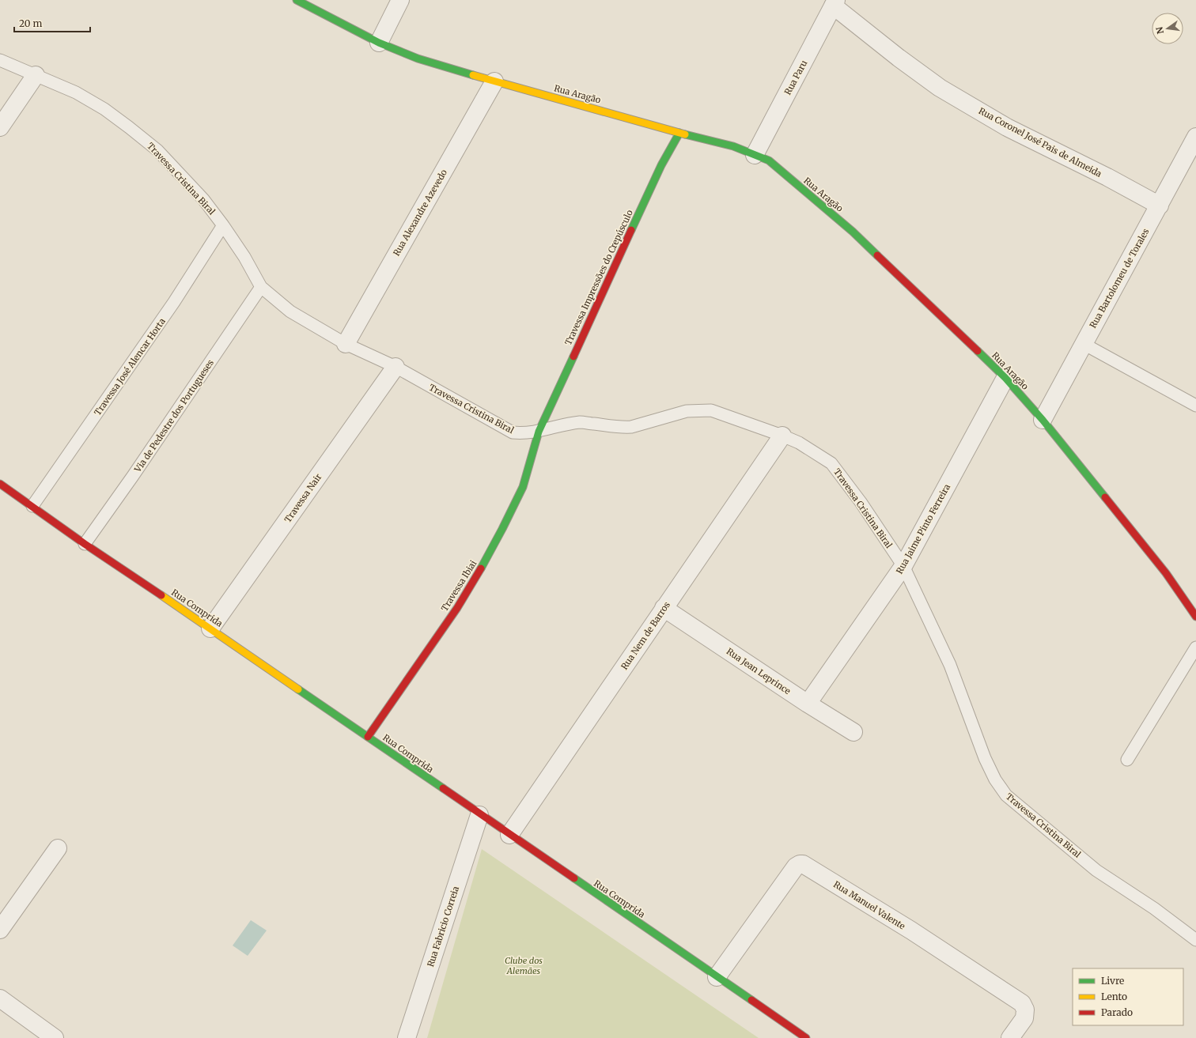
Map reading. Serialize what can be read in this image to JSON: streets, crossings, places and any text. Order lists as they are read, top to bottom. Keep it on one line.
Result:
{"streets":{"street":["Rua Paru","Rua Aragão","Rua Coronel José Pais de Almeida","Rua Alexandre Azevedo","Travessa Impressões do Crepúsculo","Rua Bartolomeu de Torales","Travessa Nair","Rua Jaime Pinto Ferreira","Travessa Ibiai","Rua Comprida","Rua Nem de Barros","Rua Jean Leprince","Rua Manuel Valente","Rua Fabricio Correia"],"lane":["Travessa Cristina Biral","Travessa José Alencar Horta","Via de Pedestre dos Portugueses"]},"crossings":[["Rua Paru","Rua Aragão"],["Rua Paru","Rua Coronel José Pais de Almeida"],["Rua Aragão","Rua Alexandre Azevedo"],["Rua Aragão","Travessa Impressões do Crepúsculo"],["Rua Aragão","Rua Bartolomeu de Torales"],["Rua Aragão","Rua Jaime Pinto Ferreira"],["Rua Coronel José Pais de Almeida","Rua Bartolomeu de Torales"],["Travessa Cristina Biral","Rua Alexandre Azevedo"],["Travessa Cristina Biral","Travessa Impressões do Crepúsculo"],["Travessa Cristina Biral","Travessa José Alencar Horta"],["Travessa Cristina Biral","Via de Pedestre dos Portugueses"],["Travessa Cristina Biral","Travessa Nair"],["Travessa Cristina Biral","Rua Jaime Pinto Ferreira"],["Travessa Cristina Biral","Travessa Ibiai"],["Travessa Cristina Biral","Rua Nem de Barros"],["Travessa Impressões do Crepúsculo","Travessa Ibiai"],["Travessa José Alencar Horta","Rua Comprida"],["Via de Pedestre dos Portugueses","Rua Comprida"],["Travessa Nair","Rua Comprida"],["Rua Jaime Pinto Ferreira","Rua Jean Leprince"],["Travessa Ibiai","Rua Comprida"],["Rua Comprida","Rua Nem de Barros"],["Rua Comprida","Rua Manuel Valente"],["Rua Comprida","Rua Fabricio Correia"],["Rua Nem de Barros","Rua Jean Leprince"]],"parks":["Clube dos Alemães"],"legend":["Livre","Lento","Parado"],"scale_bar":"20 m","north":"left"}
